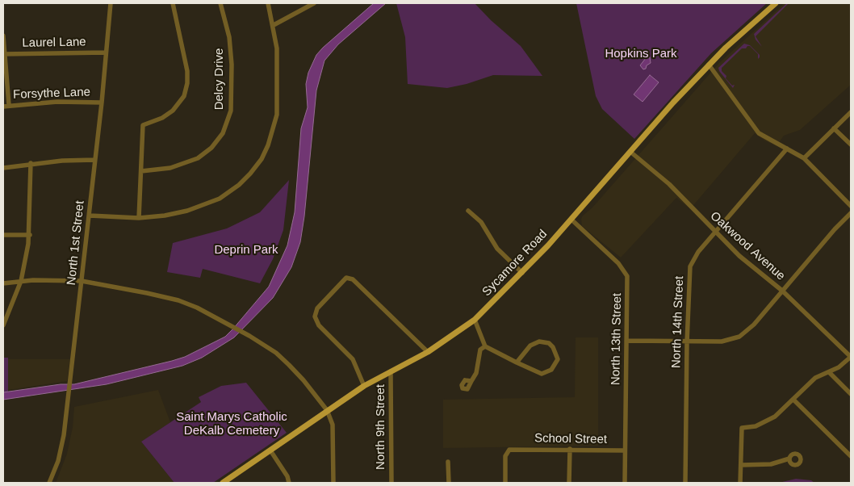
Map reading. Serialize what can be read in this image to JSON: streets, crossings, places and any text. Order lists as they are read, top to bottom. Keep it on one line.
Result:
{"streets":{"main road":["Sycamore Road"],"street":["Laurel Lane","Delcy Drive","Forsythe Lane","North 1st Street","Oakwood Avenue","North 14th Street","North 13th Street","North 9th Street","School Street"]},"crossings":[["Laurel Lane","North 1st Street"],["Forsythe Lane","North 1st Street"],["Oakwood Avenue","Sycamore Road"],["Oakwood Avenue","North 14th Street"],["Sycamore Road","North 13th Street"],["Sycamore Road","North 9th Street"],["North 13th Street","School Street"]],"parks":["Hopkins Park","Deprin Park","Saint Marys Catholic DeKalb Cemetery"]}
